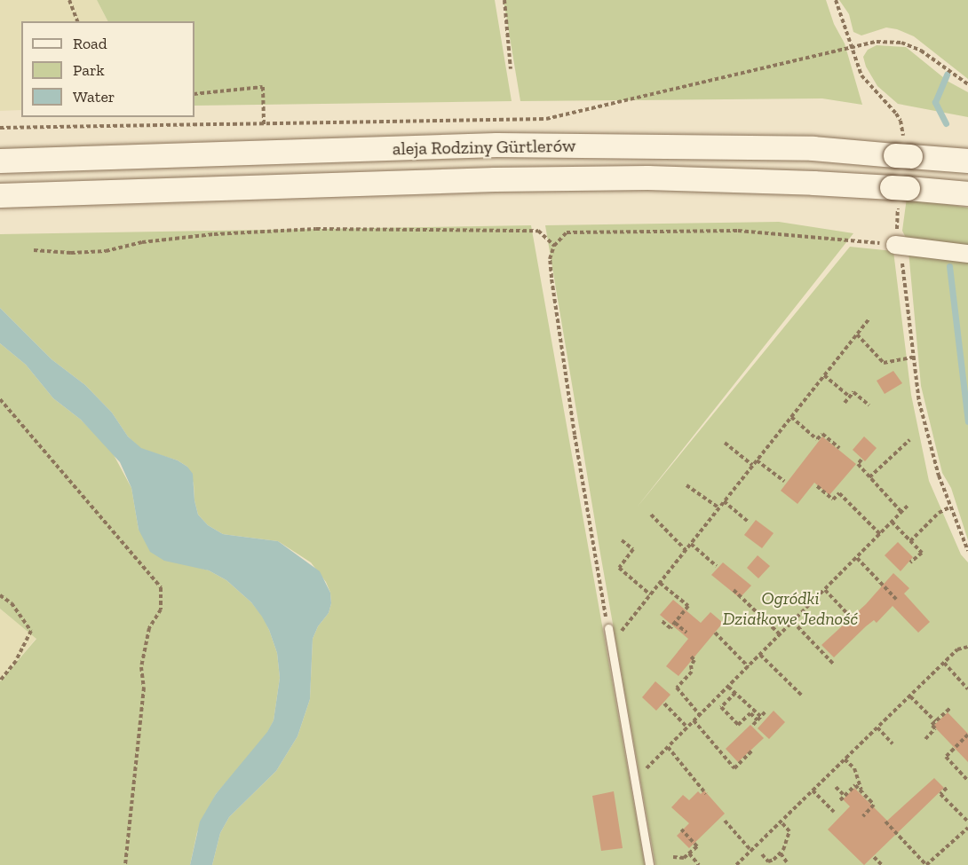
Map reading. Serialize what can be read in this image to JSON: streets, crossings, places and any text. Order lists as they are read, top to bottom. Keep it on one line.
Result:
{"streets":{"main road":["aleja Rodziny Gürtlerów"]},"parks":["Ogródki Działkowe Jedność"],"legend":["Road","Park","Water"]}
